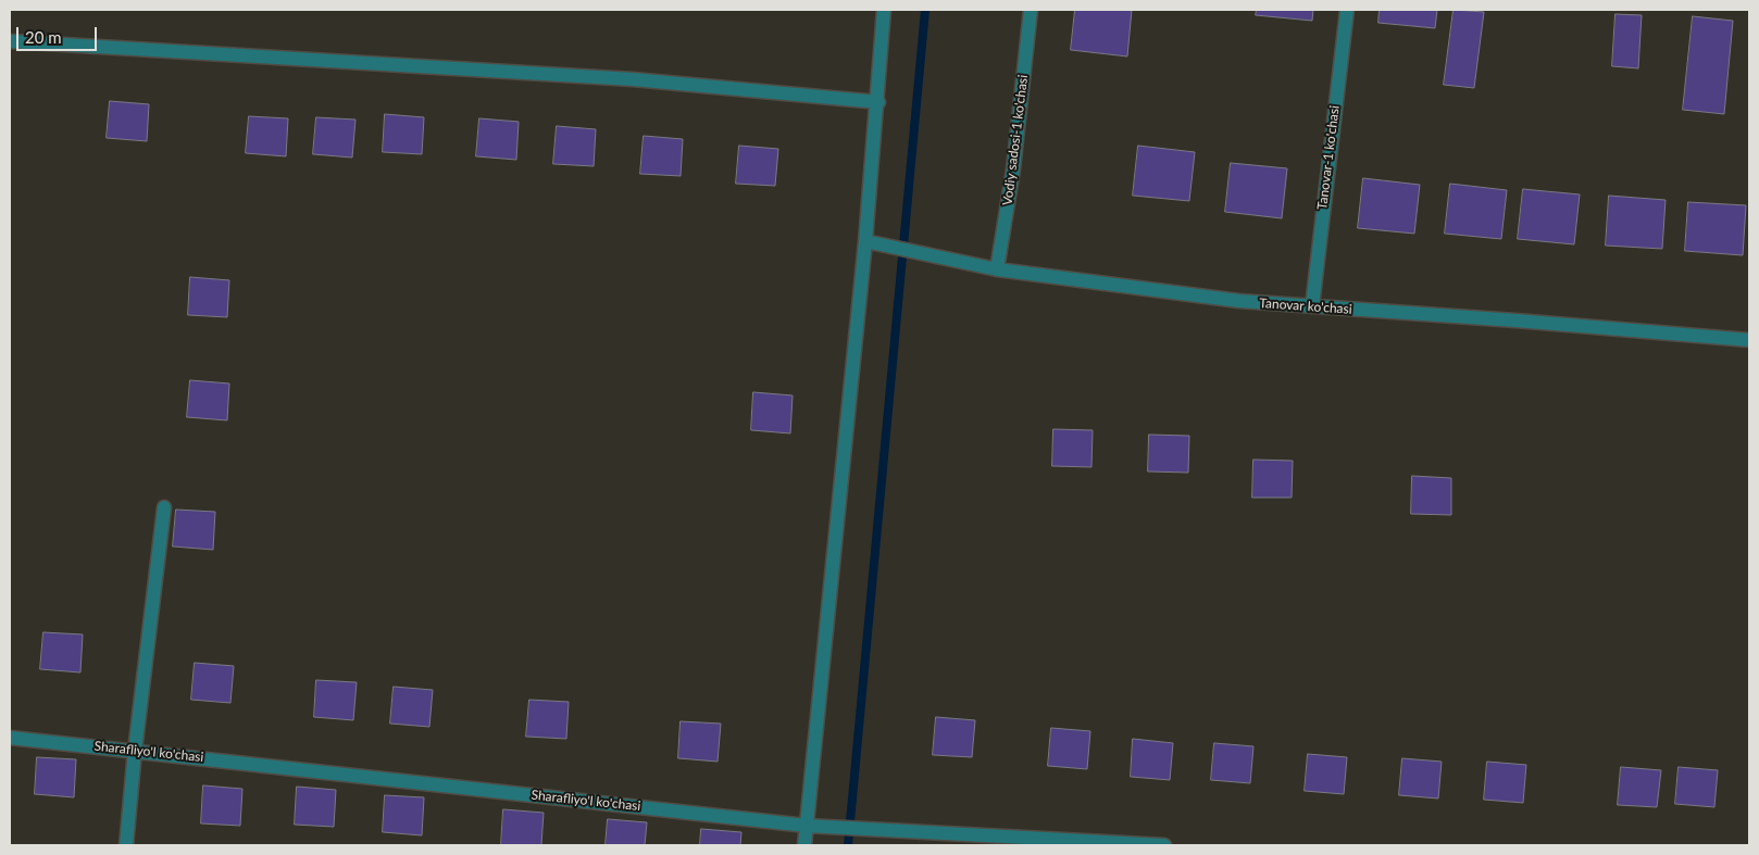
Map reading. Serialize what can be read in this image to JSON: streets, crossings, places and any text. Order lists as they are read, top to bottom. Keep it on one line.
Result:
{"streets":{"street":["Vodiy sadosi-1 ko'chasi","Tanovar-1 ko'chasi","Tanovar ko'chasi","Sharafliyo'l ko'chasi"]},"crossings":[["Vodiy sadosi-1 ko'chasi","Tanovar ko'chasi"],["Tanovar-1 ko'chasi","Tanovar ko'chasi"]],"scale_bar":"20 m"}
